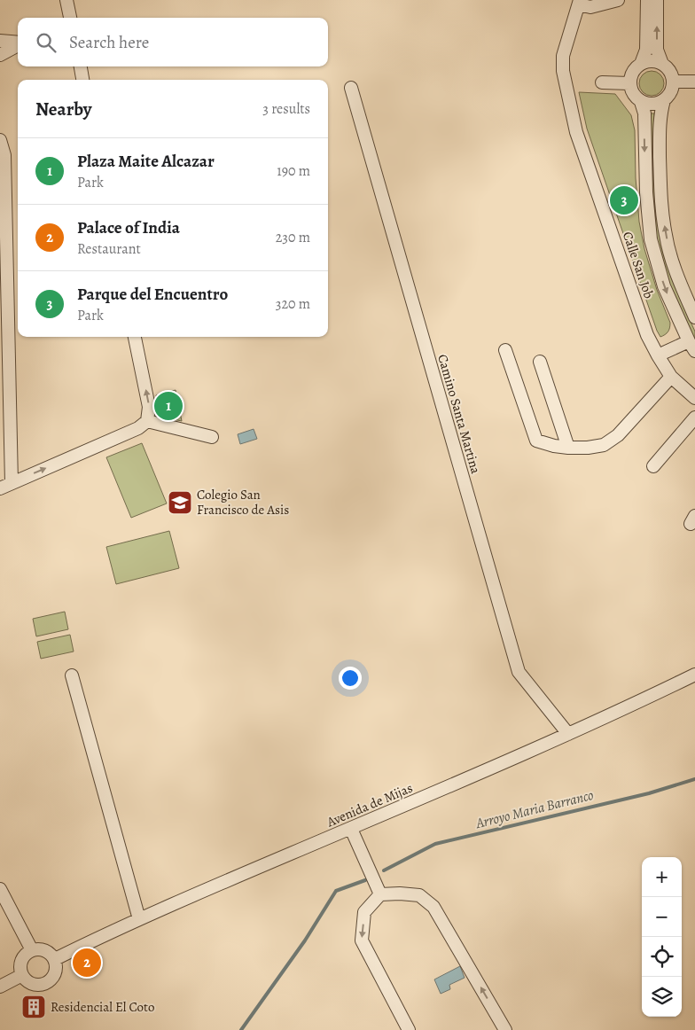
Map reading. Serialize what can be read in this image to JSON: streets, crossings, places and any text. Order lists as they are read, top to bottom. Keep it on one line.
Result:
{"streets":{"street":["Calle San Job","Camino Santa Martina","Avenida de Mijas"]},"crossings":[["Camino Santa Martina","Avenida de Mijas"]],"water":["Arroyo Maria Barranco"],"places":{"school or university":["Colegio San Francisco de Asis"],"building":["Residencial El Coto"]},"page":{"search":"Search here","heading":["Nearby","3 results"],"list":[{"mark":"1","name":"Plaza Maite Alcazar","note":"Park","value":"190 m"},{"mark":"2","name":"Palace of India","note":"Restaurant","value":"230 m"},{"mark":"3","name":"Parque del Encuentro","note":"Park","value":"320 m"}],"pins":["3","1","2"],"map_buttons":["+","−"]}}
